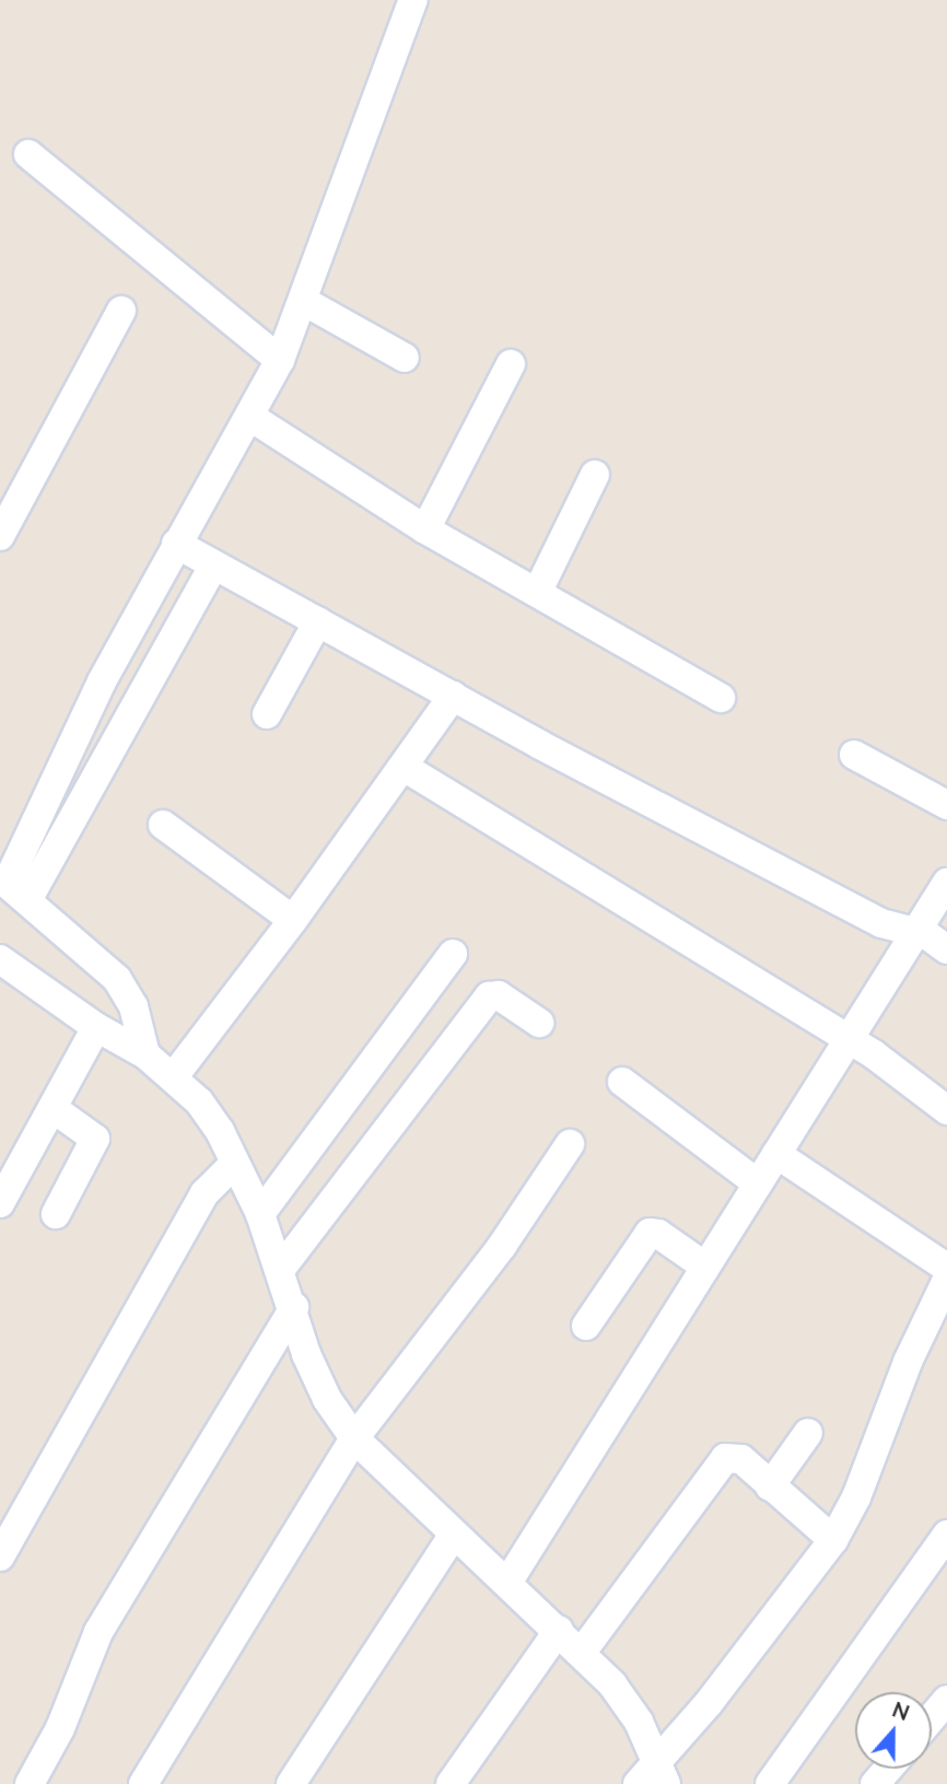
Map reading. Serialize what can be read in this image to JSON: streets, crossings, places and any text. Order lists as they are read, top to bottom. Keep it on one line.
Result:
{"north":"top"}
